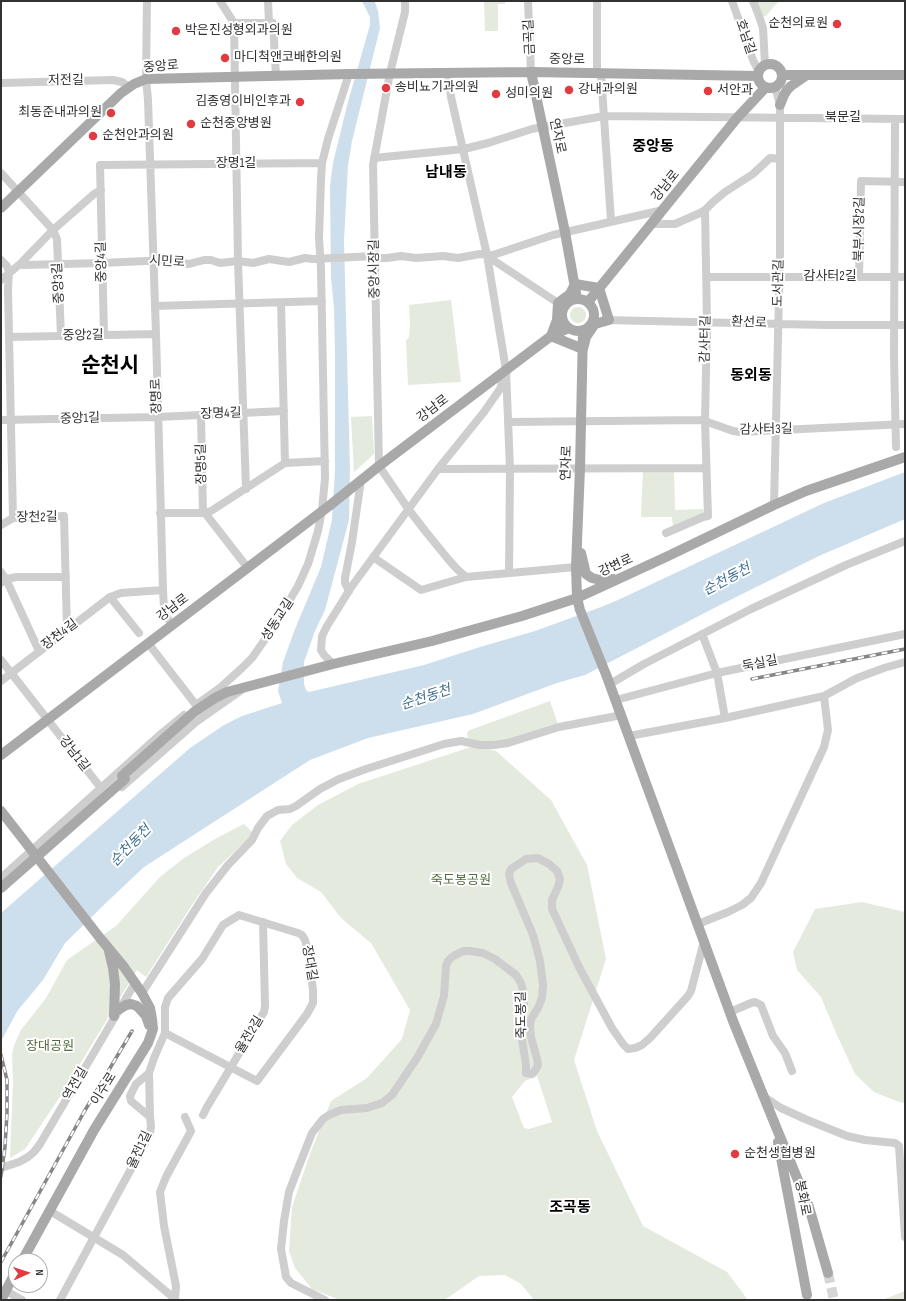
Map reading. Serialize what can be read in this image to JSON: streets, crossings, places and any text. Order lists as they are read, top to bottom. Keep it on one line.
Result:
{"streets":{"main road":["중앙로","연자로","강남로","강변로","이수로","봉화로"],"street":["금곡길","호남길","저전길","북문길","장명1길","북부시장2길","중앙4길","시민로","중앙시장길","감사터2길","중앙3길","도서관길","환선로","중앙2길","감사터길","장명로","장명4길","중앙1길","감사터3길","장명5길","장천2길","성동교길","장천4길","둑실길","강남1길","장대길","죽도봉길","율전2길","역전길","율전1길"]},"crossings":[["금곡길","중앙로"],["금곡길","연자로"],["호남길","중앙로"],["호남길","강남로"],["호남길","도서관길"],["중앙로","저전길"],["중앙로","연자로"],["중앙로","강남로"],["중앙로","중앙시장길"],["중앙로","중앙3길"],["중앙로","도서관길"],["중앙로","장명로"],["중앙로","성동교길"],["북문길","연자로"],["북문길","강남로"],["북문길","중앙시장길"],["북문길","도서관길"],["연자로","강남로"],["연자로","시민로"],["연자로","환선로"],["연자로","감사터3길"],["연자로","강변로"],["장명1길","중앙4길"],["장명1길","장명로"],["장명1길","성동교길"],["강남로","시민로"],["강남로","중앙시장길"],["강남로","도서관길"],["강남로","환선로"],["강남로","장명로"],["강남로","성동교길"],["강남로","강남1길"],["북부시장2길","감사터2길"],["중앙4길","시민로"],["중앙4길","중앙2길"],["중앙4길","장명로"],["시민로","중앙시장길"],["시민로","중앙3길"],["시민로","장명로"],["시민로","성동교길"],["감사터2길","도서관길"],["감사터2길","감사터길"],["중앙3길","중앙2길"],["도서관길","환선로"],["도서관길","감사터3길"],["도서관길","강변로"],["환선로","감사터길"],["중앙2길","장명로"],["감사터길","감사터3길"],["장명로","장명4길"],["장명로","중앙1길"],["장명로","장천4길"],["장명4길","중앙1길"],["장명4길","장명5길"],["장천2길","장천4길"],["장대길","율전2길"],["장대길","율전1길"],["역전길","이수로"]],"districts":["중앙동","남내동","순천시","동외동","조곡동"],"water":["순천동천"],"parks":["죽도봉공원","장대공원"],"places":["순천의료원","박은진성형외과의원","마디척앤코배한의원","송비뇨기과의원","강내과의원","서안과","성미의원","김종영이비인후과","최동준내과의원","순천중앙병원","순천안과의원","순천생협병원"],"north":"right"}
